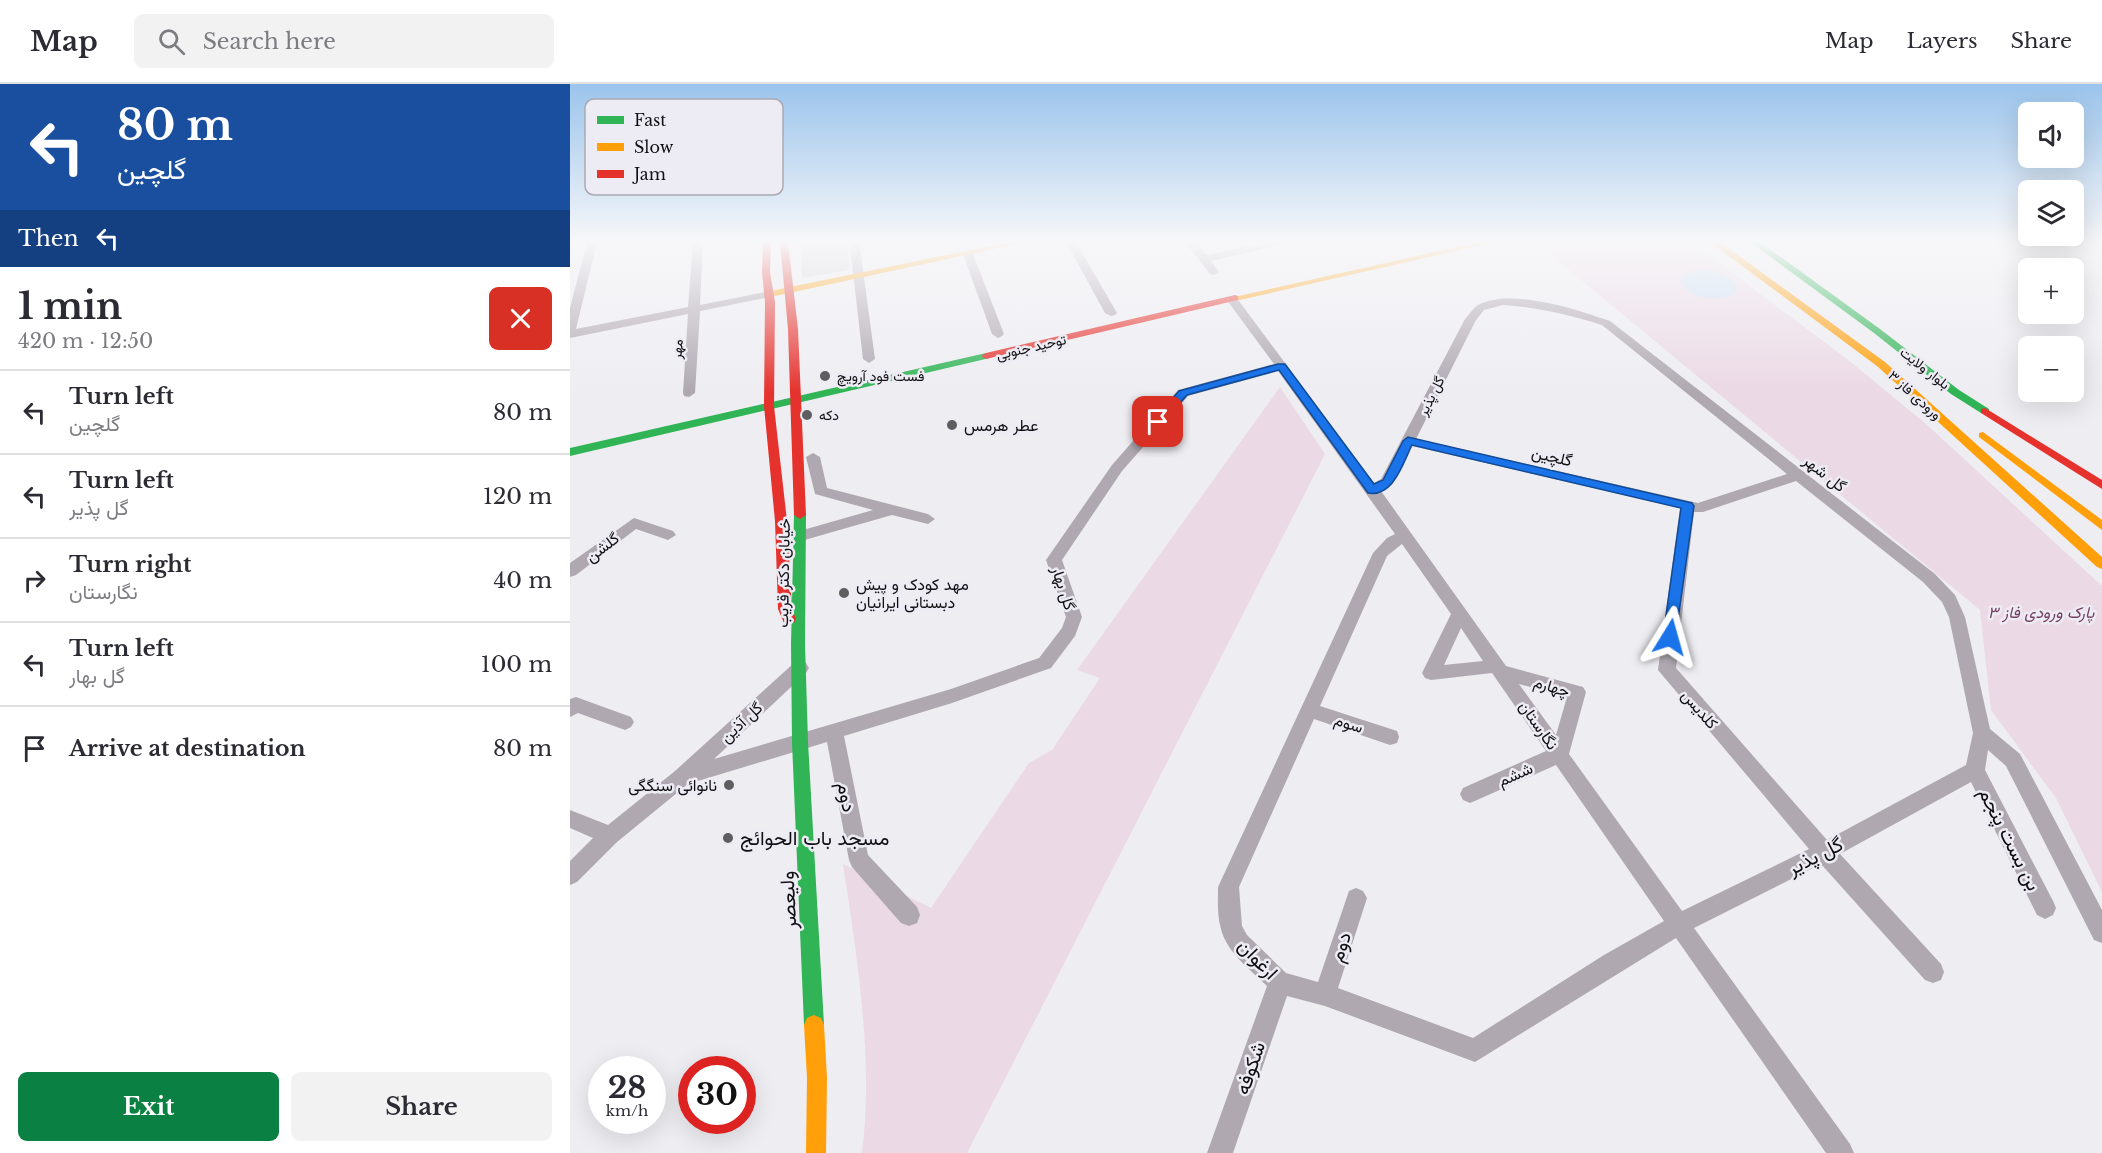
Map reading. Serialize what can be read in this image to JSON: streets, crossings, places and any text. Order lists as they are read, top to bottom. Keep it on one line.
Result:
{"streets":{"main road":["توحید جنوبی","بلوار ولایت","ورودی فاز ۳","خیابان دکتر قریب","ولیعصر"],"street":["مهر","گل پذیر","گلچین","گل شهر","گلشن","گل بهار","چهارم","کلدیس","گل آذین","سوم","نگارستان","ششم","دوم","بن بست پنجم","ارغوان","شکوفه"]},"crossings":[["توحید جنوبی","خیابان دکتر قریب"],["توحید جنوبی","نگارستان"],["بلوار ولایت","ورودی فاز ۳"],["گل پذیر","گلچین"],["گل پذیر","گل شهر"],["گل پذیر","کلدیس"],["گل پذیر","نگارستان"],["گل پذیر","بن بست پنجم"],["گل پذیر","ارغوان"],["گلچین","کلدیس"],["گل شهر","بن بست پنجم"],["خیابان دکتر قریب","ولیعصر"],["گل بهار","گل آذین"],["گل بهار","نگارستان"],["گل بهار","دوم"],["گل بهار","ولیعصر"],["چهارم","نگارستان"],["چهارم","ششم"],["گل آذین","ولیعصر"],["سوم","ارغوان"],["نگارستان","ششم"],["نگارستان","ارغوان"],["دوم","ارغوان"],["ارغوان","شکوفه"]],"parks":["پارک ورودی فاز ۳"],"places":["فست فود آرویچ","دکه","عطر هرمس","مهد کودک و پیش دبستانی ایرانیان","نانوائی سنگگی","مسجد باب الحوائج"],"legend":["Fast","Slow","Jam"],"page":{"header":"Map","search":"Search here","nav":["Map","Layers","Share"],"turn":["80 m","گلچین"],"map_buttons":["+","−"],"then":"Then","heading":["1 min","420 m · 12:50"],"list":[{"name":"Turn left","note":"گلچین","value":"80 m"},{"name":"Turn left","note":"گل پذیر","value":"120 m"},{"name":"Turn right","note":"نگارستان","value":"40 m"},{"name":"Turn left","note":"گل بهار","value":"100 m"},{"name":"Arrive at destination","value":"80 m"}],"speed":"28 km/h","limit":"30","buttons":["Exit","Share"]}}
